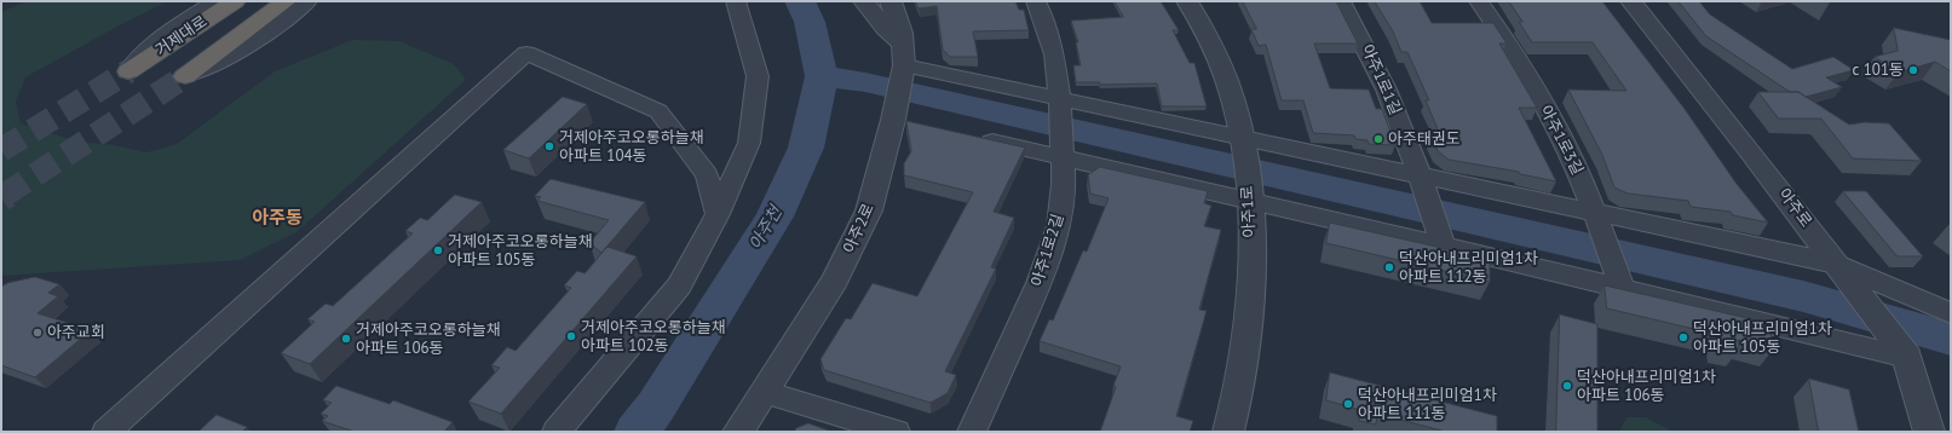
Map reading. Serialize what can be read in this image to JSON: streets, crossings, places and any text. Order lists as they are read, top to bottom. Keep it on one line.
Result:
{"streets":{"highway":["거제대로"],"street":["아주1로1길","아주1로3길","아주로","아주1로","아주2로","아주1로2길"]},"districts":["아주동"],"water":["아주천"],"places":["c 101동","아주태권도","거제아주코오롱하늘채 아파트 104동","거제아주코오롱하늘채 아파트 105동","덕산아내프리미엄1차 아파트 112동","아주교회","거제아주코오롱하늘채 아파트 102동","덕산아내프리미엄1차 아파트 105동","거제아주코오롱하늘채 아파트 106동","덕산아내프리미엄1차 아파트 106동","덕산아내프리미엄1차 아파트 111동"]}
